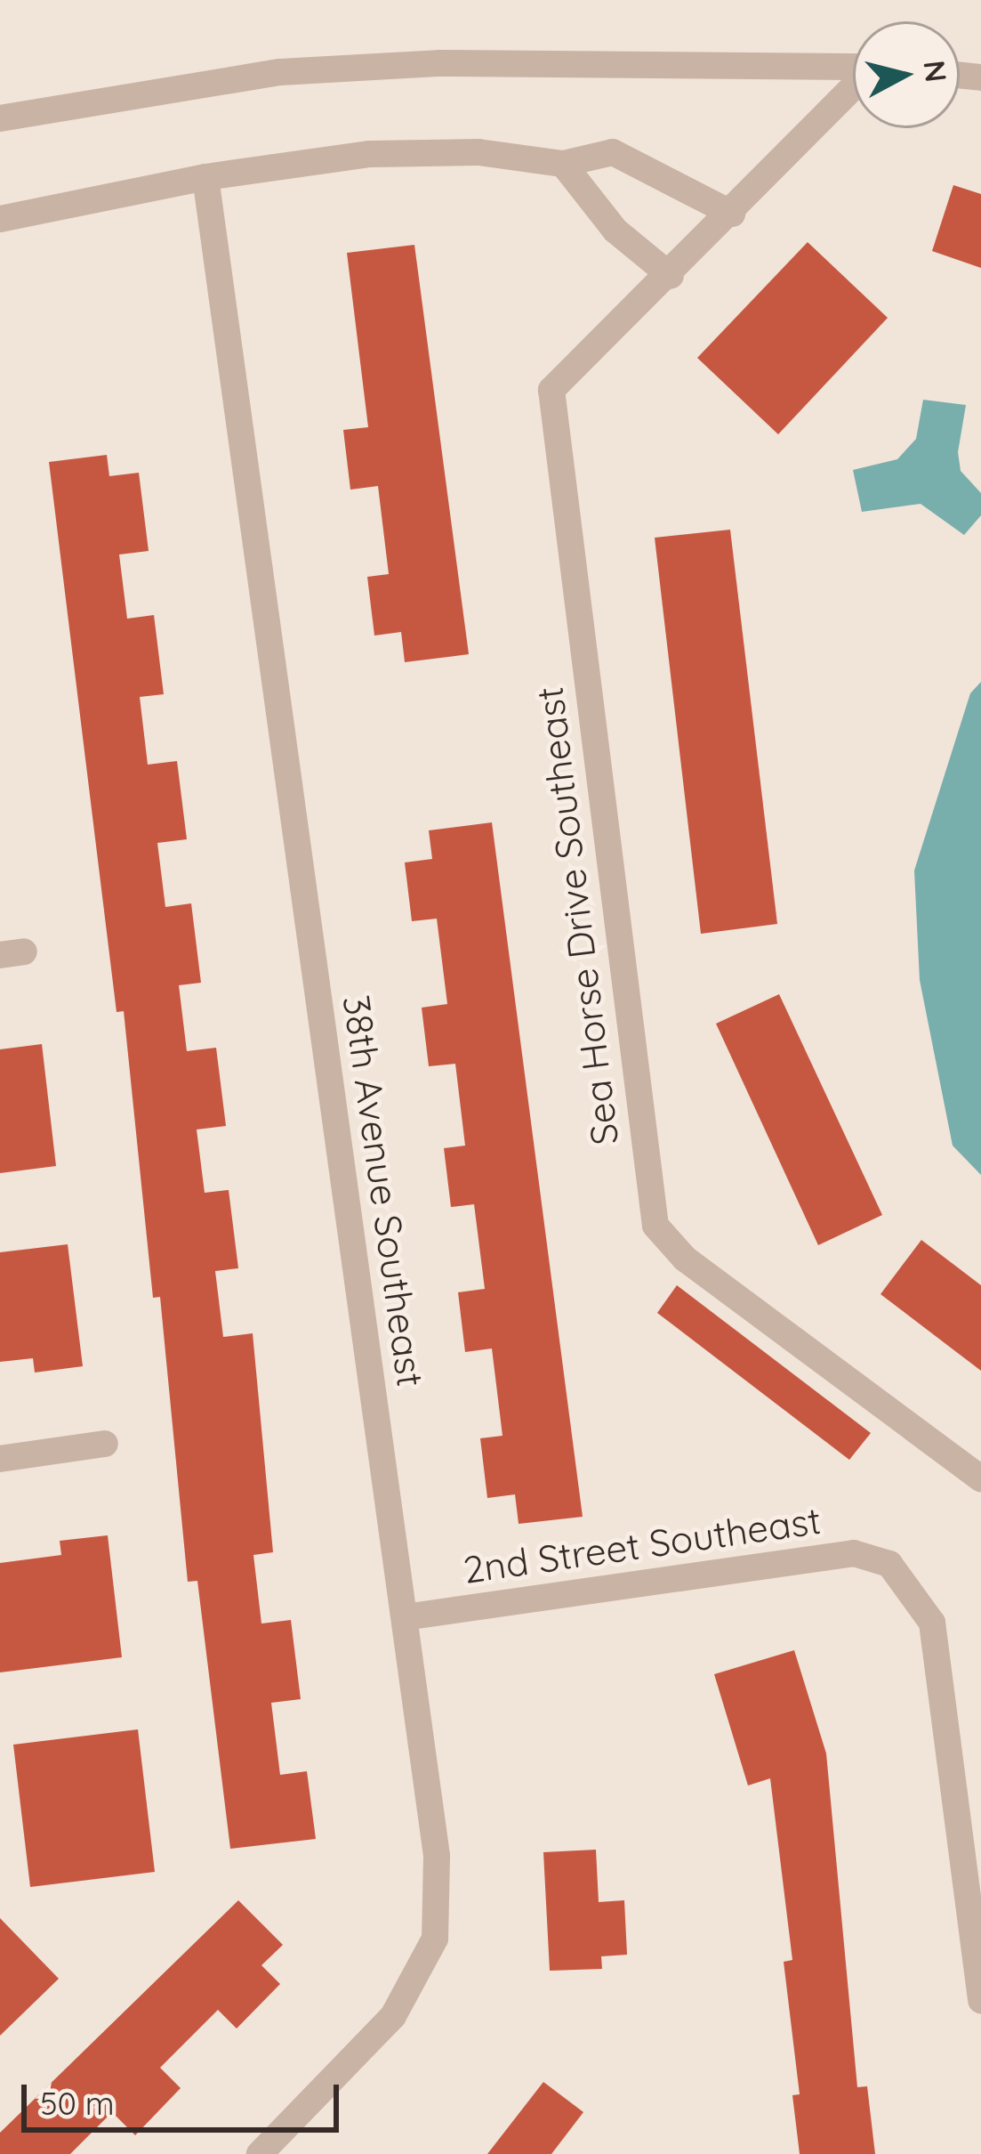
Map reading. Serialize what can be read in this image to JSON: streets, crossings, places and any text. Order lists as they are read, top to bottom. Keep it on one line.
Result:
{"streets":{"street":["Sea Horse Drive Southeast","38th Avenue Southeast","2nd Street Southeast"]},"crossings":[["38th Avenue Southeast","2nd Street Southeast"]],"scale_bar":"50 m","north":"right"}
